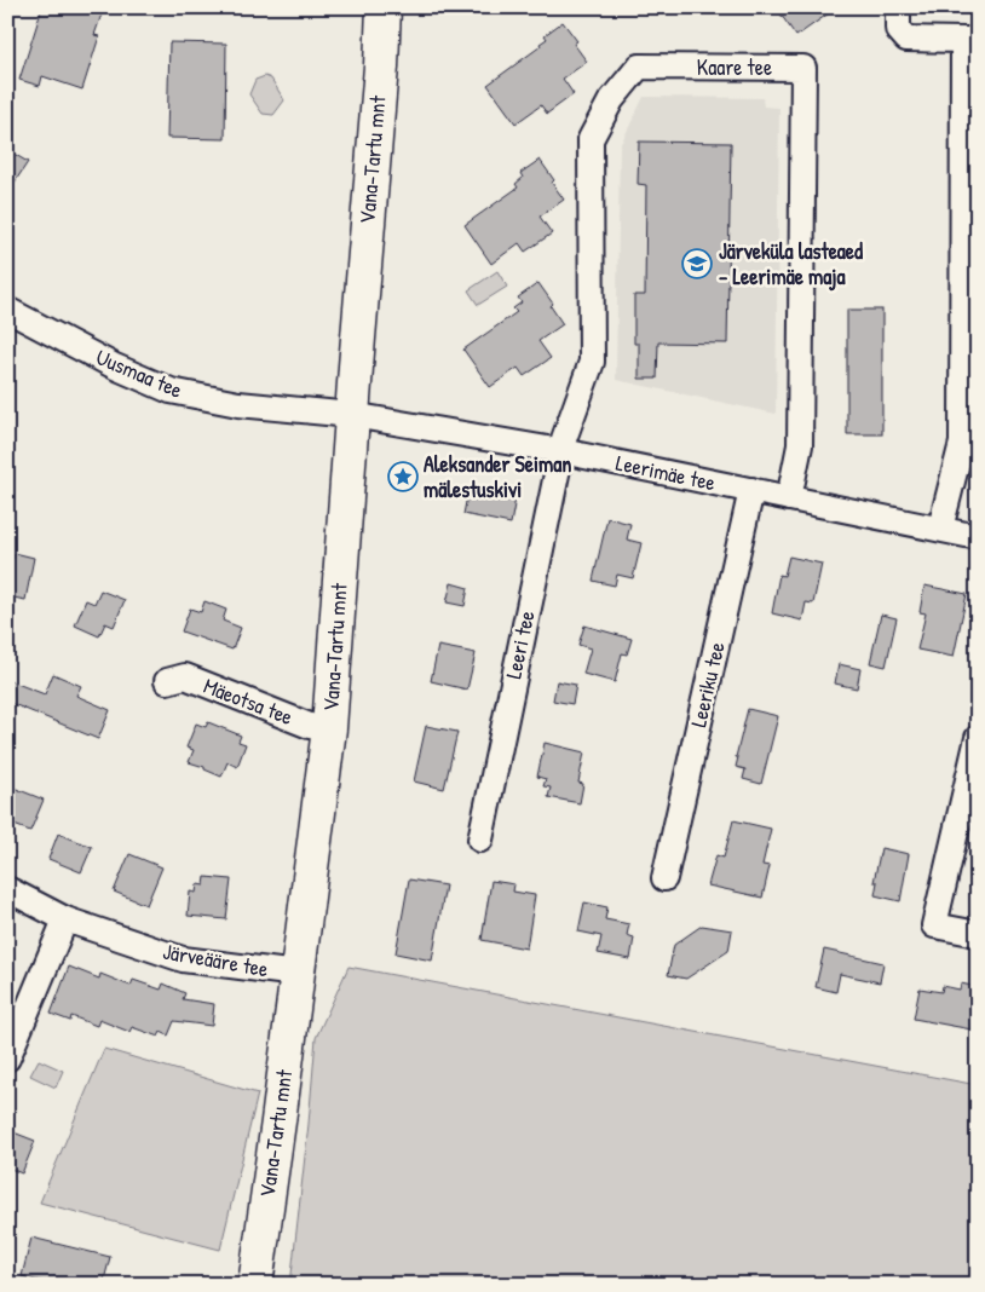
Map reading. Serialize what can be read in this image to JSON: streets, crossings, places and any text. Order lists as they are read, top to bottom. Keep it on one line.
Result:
{"streets":{"street":["Kaare tee","Vana-Tartu mnt","Uusmaa tee","Leerimäe tee","Leeri tee","Leeriku tee","Mäeotsa tee","Järveääre tee"]},"crossings":[["Kaare tee","Leerimäe tee"],["Kaare tee","Leeri tee"],["Vana-Tartu mnt","Uusmaa tee"],["Vana-Tartu mnt","Leerimäe tee"],["Vana-Tartu mnt","Mäeotsa tee"],["Vana-Tartu mnt","Järveääre tee"],["Uusmaa tee","Leerimäe tee"],["Leerimäe tee","Leeri tee"],["Leerimäe tee","Leeriku tee"]],"places":{"school or university":["Järveküla lasteaed - Leerimäe maja"],"place":["Aleksander Seiman mälestuskivi"]}}
